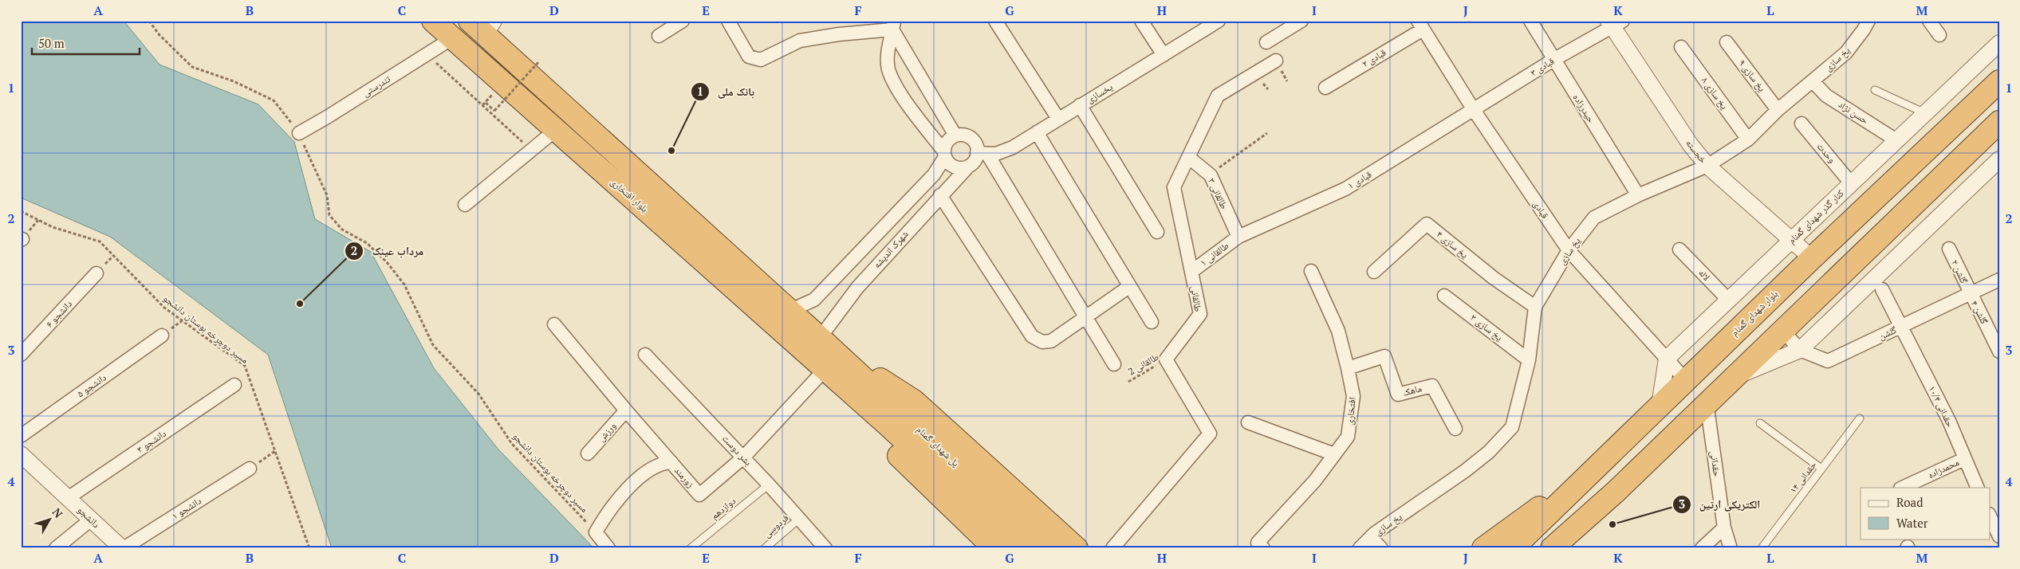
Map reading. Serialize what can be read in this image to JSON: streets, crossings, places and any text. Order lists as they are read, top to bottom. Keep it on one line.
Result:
{"streets":{"highway":["بلوار افتخاری","بلوار شهدای گمنام","پل شهدای گمنام"],"street":["قبادی ۲","یخ سازی","قبادی ۳","یخ سازی ۹","تندرستی","یخسازی","یخ سازی ۸","حیدرزاده","حسن نژاد","خجسته","وحدت","قبادی ۱","طالقانی ۳","قبادی","کنار گذر شهدای گمنام","یخ سازی ۴","شهرک اندیشه","طالقانی ۱","گلشن ۲","لاله","طالقانی","گلشن ۴","دانشجو ۶","یخ سازی ۳","گلشن","دانشجو ۵","ماهک","حقدانی ۱۰/۴","افتخاری","ورزش","دانشجو ۳","بشر دوست","حقدانی","محمدزاده","زورمند","دانشجو ۱","دانشجو"],"lane":["حقدانی ۱۴","دوازدهم","فردوسی"],"path":["مسیر دوچرخه بوستان دانشجو","طالقانی 2"]},"crossings":[["قبادی ۲","قبادی"],["یخ سازی","یخ سازی ۹"],["یخ سازی","یخ سازی ۸"],["یخ سازی","حیدرزاده"],["یخ سازی","حسن نژاد"],["یخ سازی","خجسته"],["یخ سازی","قبادی"],["یخ سازی","یخ سازی ۴"],["یخ سازی","یخ سازی ۳"],["قبادی ۳","حیدرزاده"],["قبادی ۳","خجسته"],["قبادی ۳","قبادی ۱"],["قبادی ۳","قبادی"],["تندرستی","بلوار افتخاری"],["تندرستی","مسیر دوچرخه بوستان دانشجو"],["یخسازی","شهرک اندیشه"],["حسن نژاد","کنار گذر شهدای گمنام"],["خجسته","کنار گذر شهدای گمنام"],["خجسته","بلوار شهدای گمنام"],["وحدت","کنار گذر شهدای گمنام"],["قبادی ۱","طالقانی ۳"],["قبادی ۱","قبادی"],["قبادی ۱","طالقانی ۱"],["طالقانی ۳","طالقانی ۱"],["طالقانی ۳","طالقانی"],["بلوار افتخاری","پل شهدای گمنام"],["بلوار افتخاری","زورمند"],["قبادی","کنار گذر شهدای گمنام"],["قبادی","بلوار شهدای گمنام"],["کنار گذر شهدای گمنام","لاله"],["شهرک اندیشه","پل شهدای گمنام"],["طالقانی ۱","طالقانی"],["گلشن ۲","گلشن ۴"],["گلشن ۲","گلشن"],["طالقانی","طالقانی 2"],["گلشن ۴","گلشن"],["گلشن","حقدانی ۱۰/۴"],["ماهک","افتخاری"],["حقدانی ۱۰/۴","محمدزاده"],["ورزش","زورمند"],["دانشجو ۳","دانشجو"],["پل شهدای گمنام","زورمند"],["بشر دوست","زورمند"],["بشر دوست","دوازدهم"],["بشر دوست","فردوسی"],["دانشجو ۱","دانشجو"]],"places":["بانک ملی","مرداب عینک","الکتریکی ارتین"],"legend":["Road","Water"],"scale_bar":"50 m","north":"top right","grid":{"columns":["A","B","C","D","E","F","G","H","I","J","K","L","M"],"rows":["1","2","3","4"]}}
